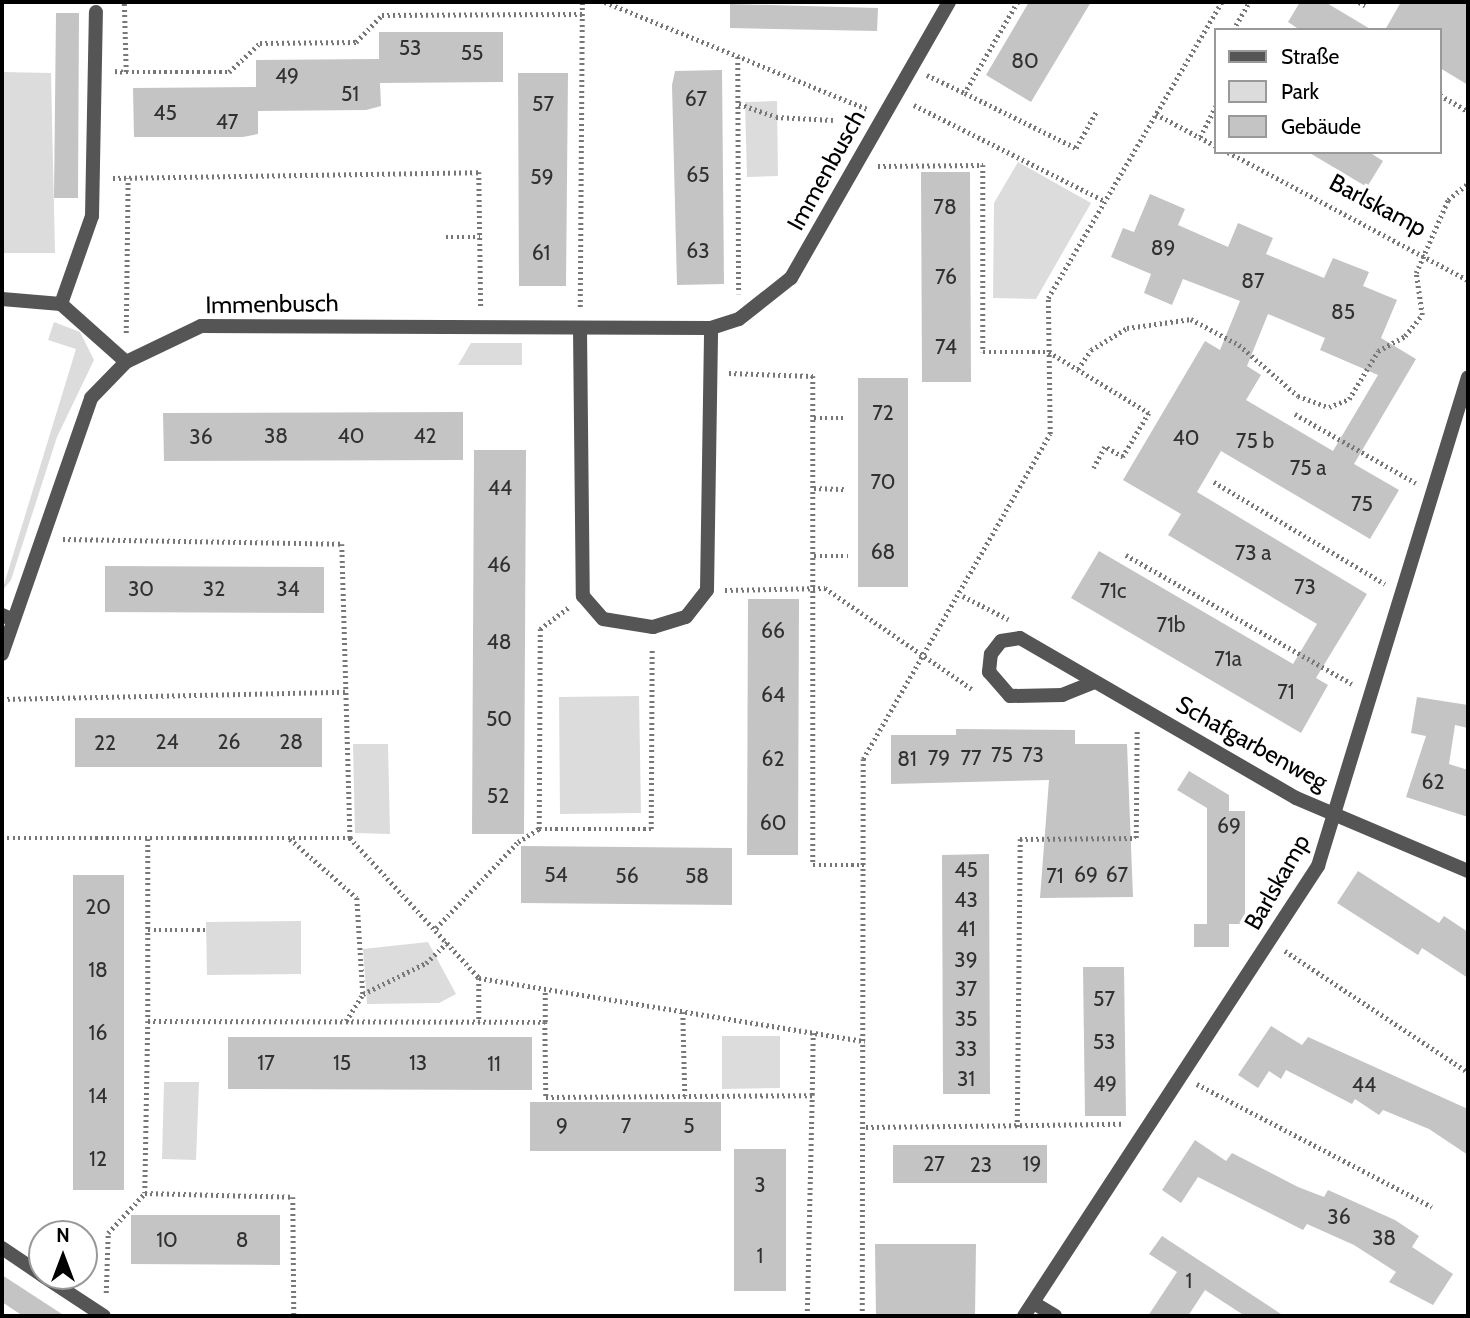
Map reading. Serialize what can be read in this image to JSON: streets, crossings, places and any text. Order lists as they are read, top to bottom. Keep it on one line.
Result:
{"streets":{"street":["Immenbusch","Barlskamp","Schafgarbenweg"]},"crossings":[["Barlskamp","Schafgarbenweg"]],"house_numbers":["53","55","80","49","51","67","57","45","47","65","59","78","89","63","61","76","87","85","74","72","38","40","42","36","40","75 b","75 a","70","44","75","68","73 a","46","73","30","32","34","71c","71b","66","48","71a","71","64","50","24","26","28","22","75","73","79","77","62","81","62","52","60","69","45","54","69","67","56","58","71","43","20","41","39","18","37","57","35","16","53","33","17","15","13","11","31","49","44","14","9","7","5","12","27","19","23","3","36","38","10","8","1","1"],"legend":["Straße","Park","Gebäude"],"north":"top"}
